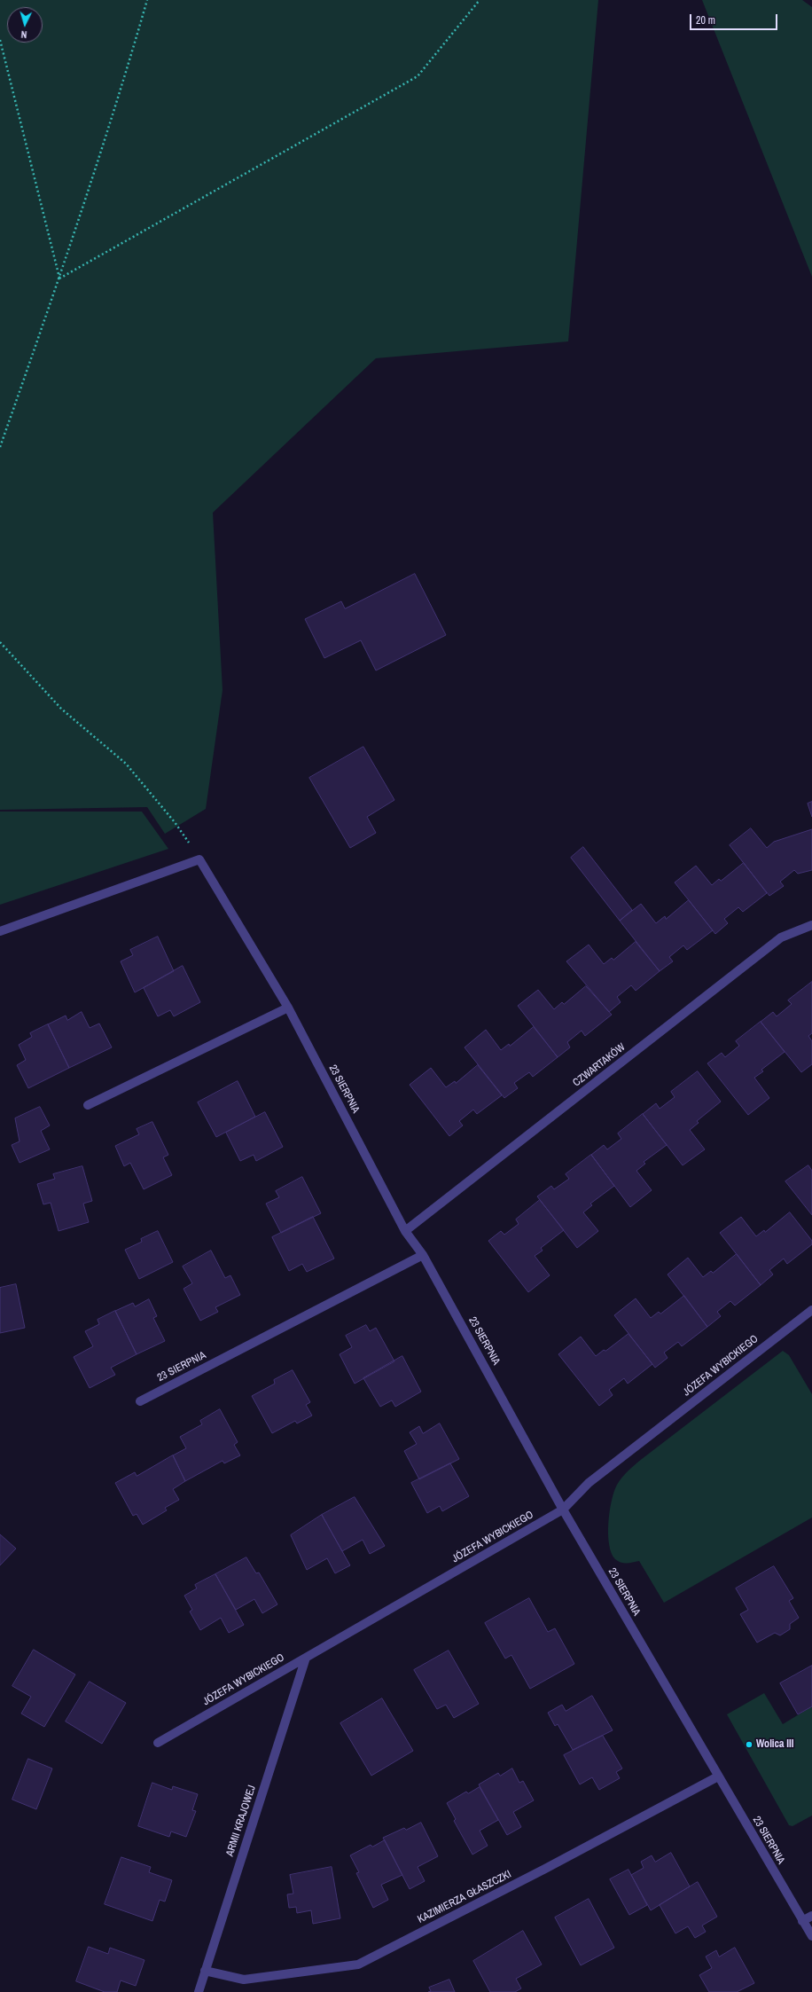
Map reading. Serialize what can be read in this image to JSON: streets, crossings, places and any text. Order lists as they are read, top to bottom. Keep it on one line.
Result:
{"streets":{"street":["CZWARTAKÓW","23 SIERPNIA","JÓZEFA WYBICKIEGO","ARMII KRAJOWEJ","KAZIMIERZA GŁASZCZKI"]},"crossings":[["CZWARTAKÓW","23 SIERPNIA"],["23 SIERPNIA","JÓZEFA WYBICKIEGO"],["23 SIERPNIA","KAZIMIERZA GŁASZCZKI"],["JÓZEFA WYBICKIEGO","ARMII KRAJOWEJ"],["ARMII KRAJOWEJ","KAZIMIERZA GŁASZCZKI"]],"places":["Wolica III"],"scale_bar":"20 m","north":"bottom"}
